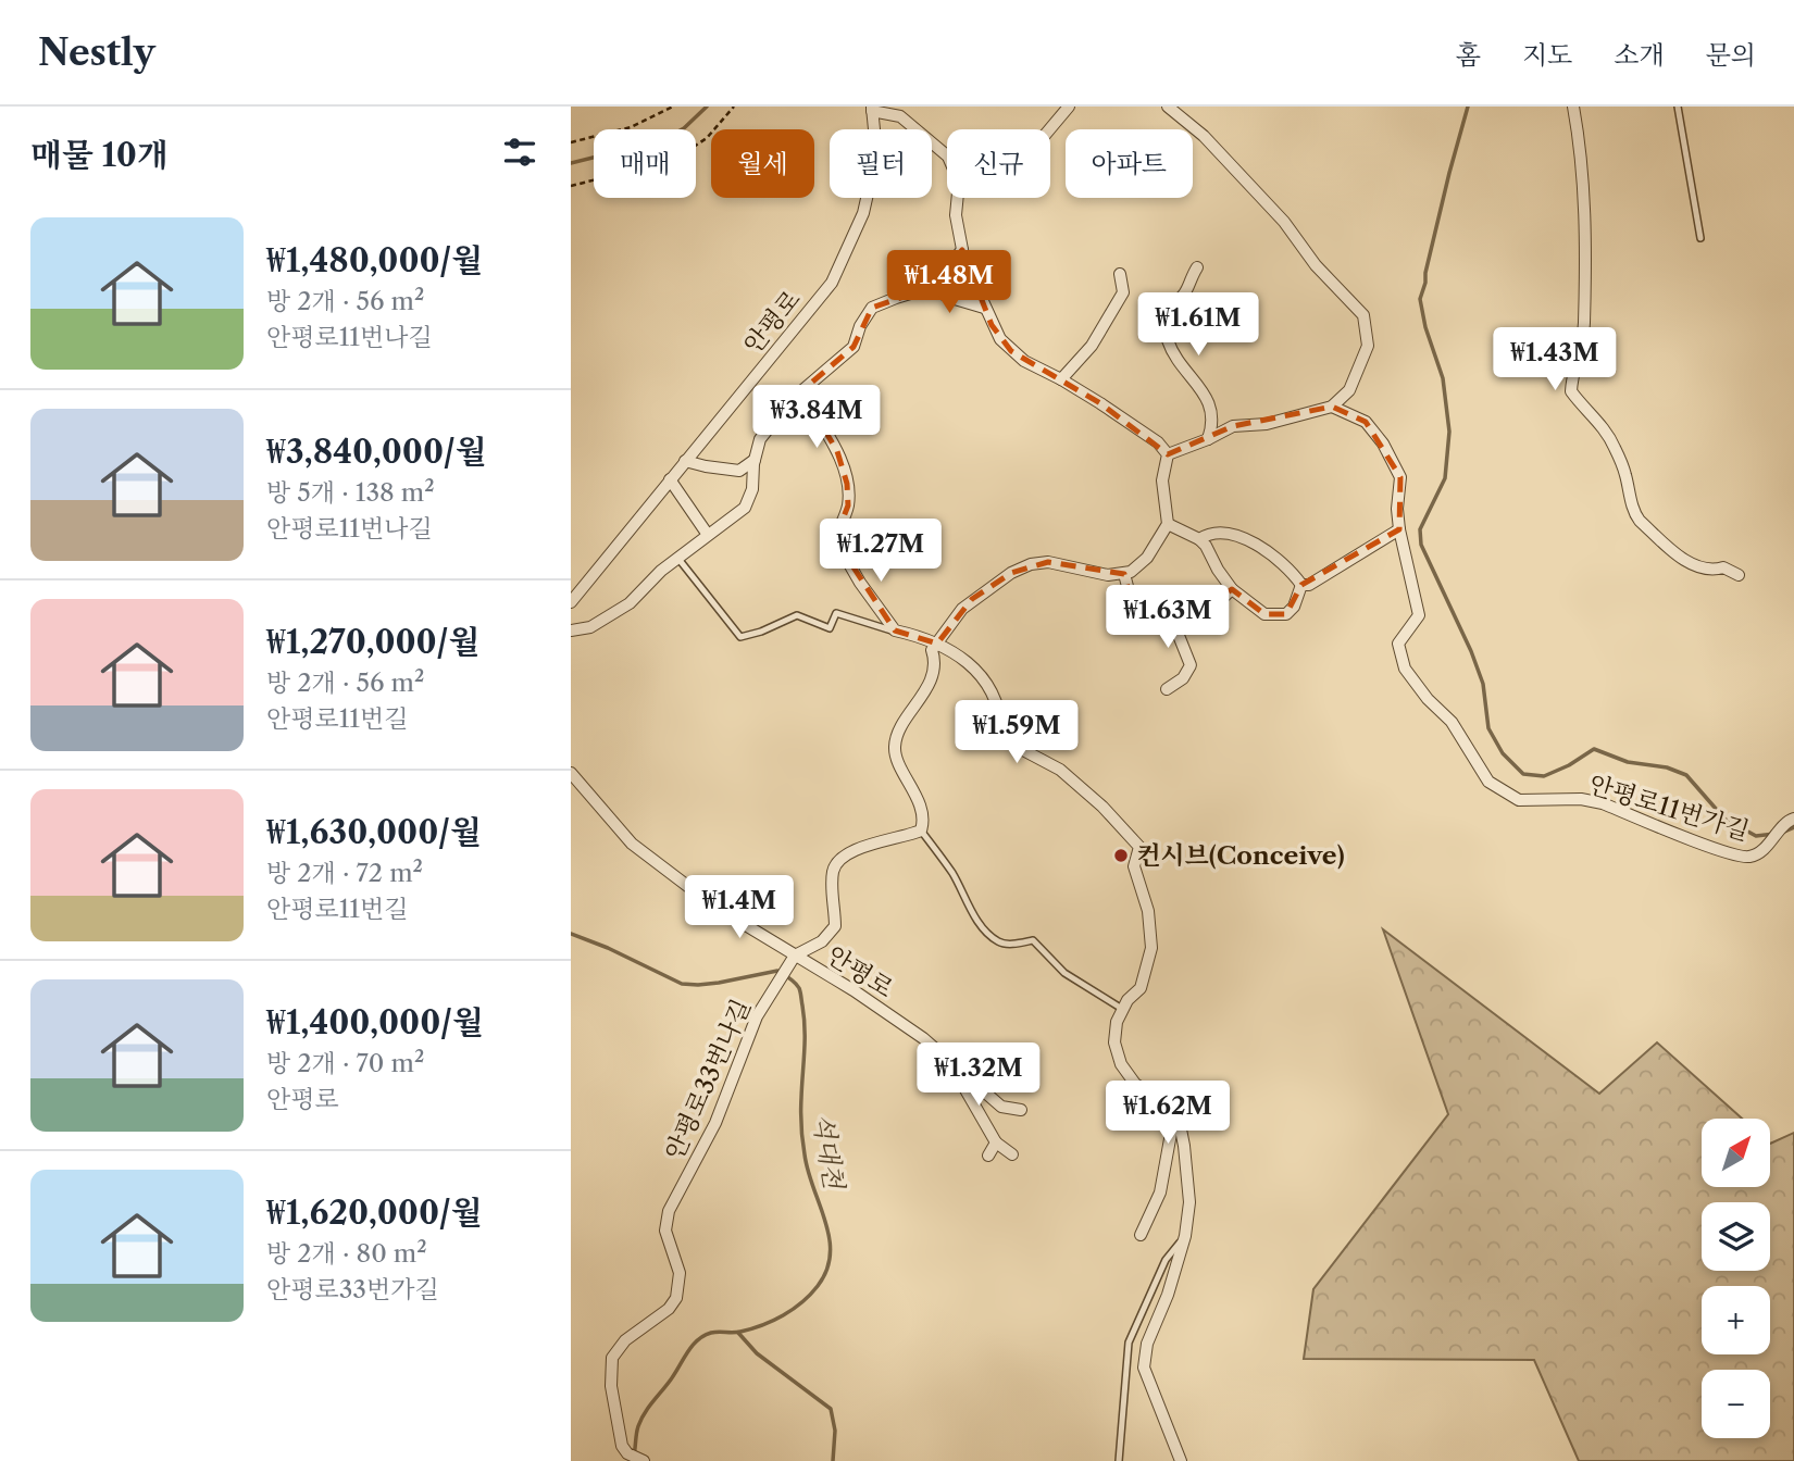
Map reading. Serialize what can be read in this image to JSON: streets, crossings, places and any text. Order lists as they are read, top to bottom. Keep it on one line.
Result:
{"streets":{"street":["안평로","안평로11번가길","안평로33번나길"]},"crossings":[["안평로","안평로33번나길"]],"water":["석대천"],"places":["컨시브(Conceive)"],"north":"top right","page":{"header":"Nestly","nav":["홈","지도","소개","문의"],"heading":"매물 10개","chip":["매매","월세","필터","신규","아파트"],"list":[{"name":"₩1,480,000/월","note":"방 2개 · 56 m² · 안평로11번나길"},{"name":"₩3,840,000/월","note":"방 5개 · 138 m² · 안평로11번나길"},{"name":"₩1,270,000/월","note":"방 2개 · 56 m² · 안평로11번길"},{"name":"₩1,630,000/월","note":"방 2개 · 72 m² · 안평로11번길"},{"name":"₩1,400,000/월","note":"방 2개 · 70 m² · 안평로"},{"name":"₩1,620,000/월","note":"방 2개 · 80 m² · 안평로33번가길"}],"price":["₩1.48M","₩1.61M","₩1.43M","₩3.84M","₩1.27M","₩1.63M","₩1.59M","₩1.4M","₩1.32M","₩1.62M"],"map_buttons":["+","−"]}}
